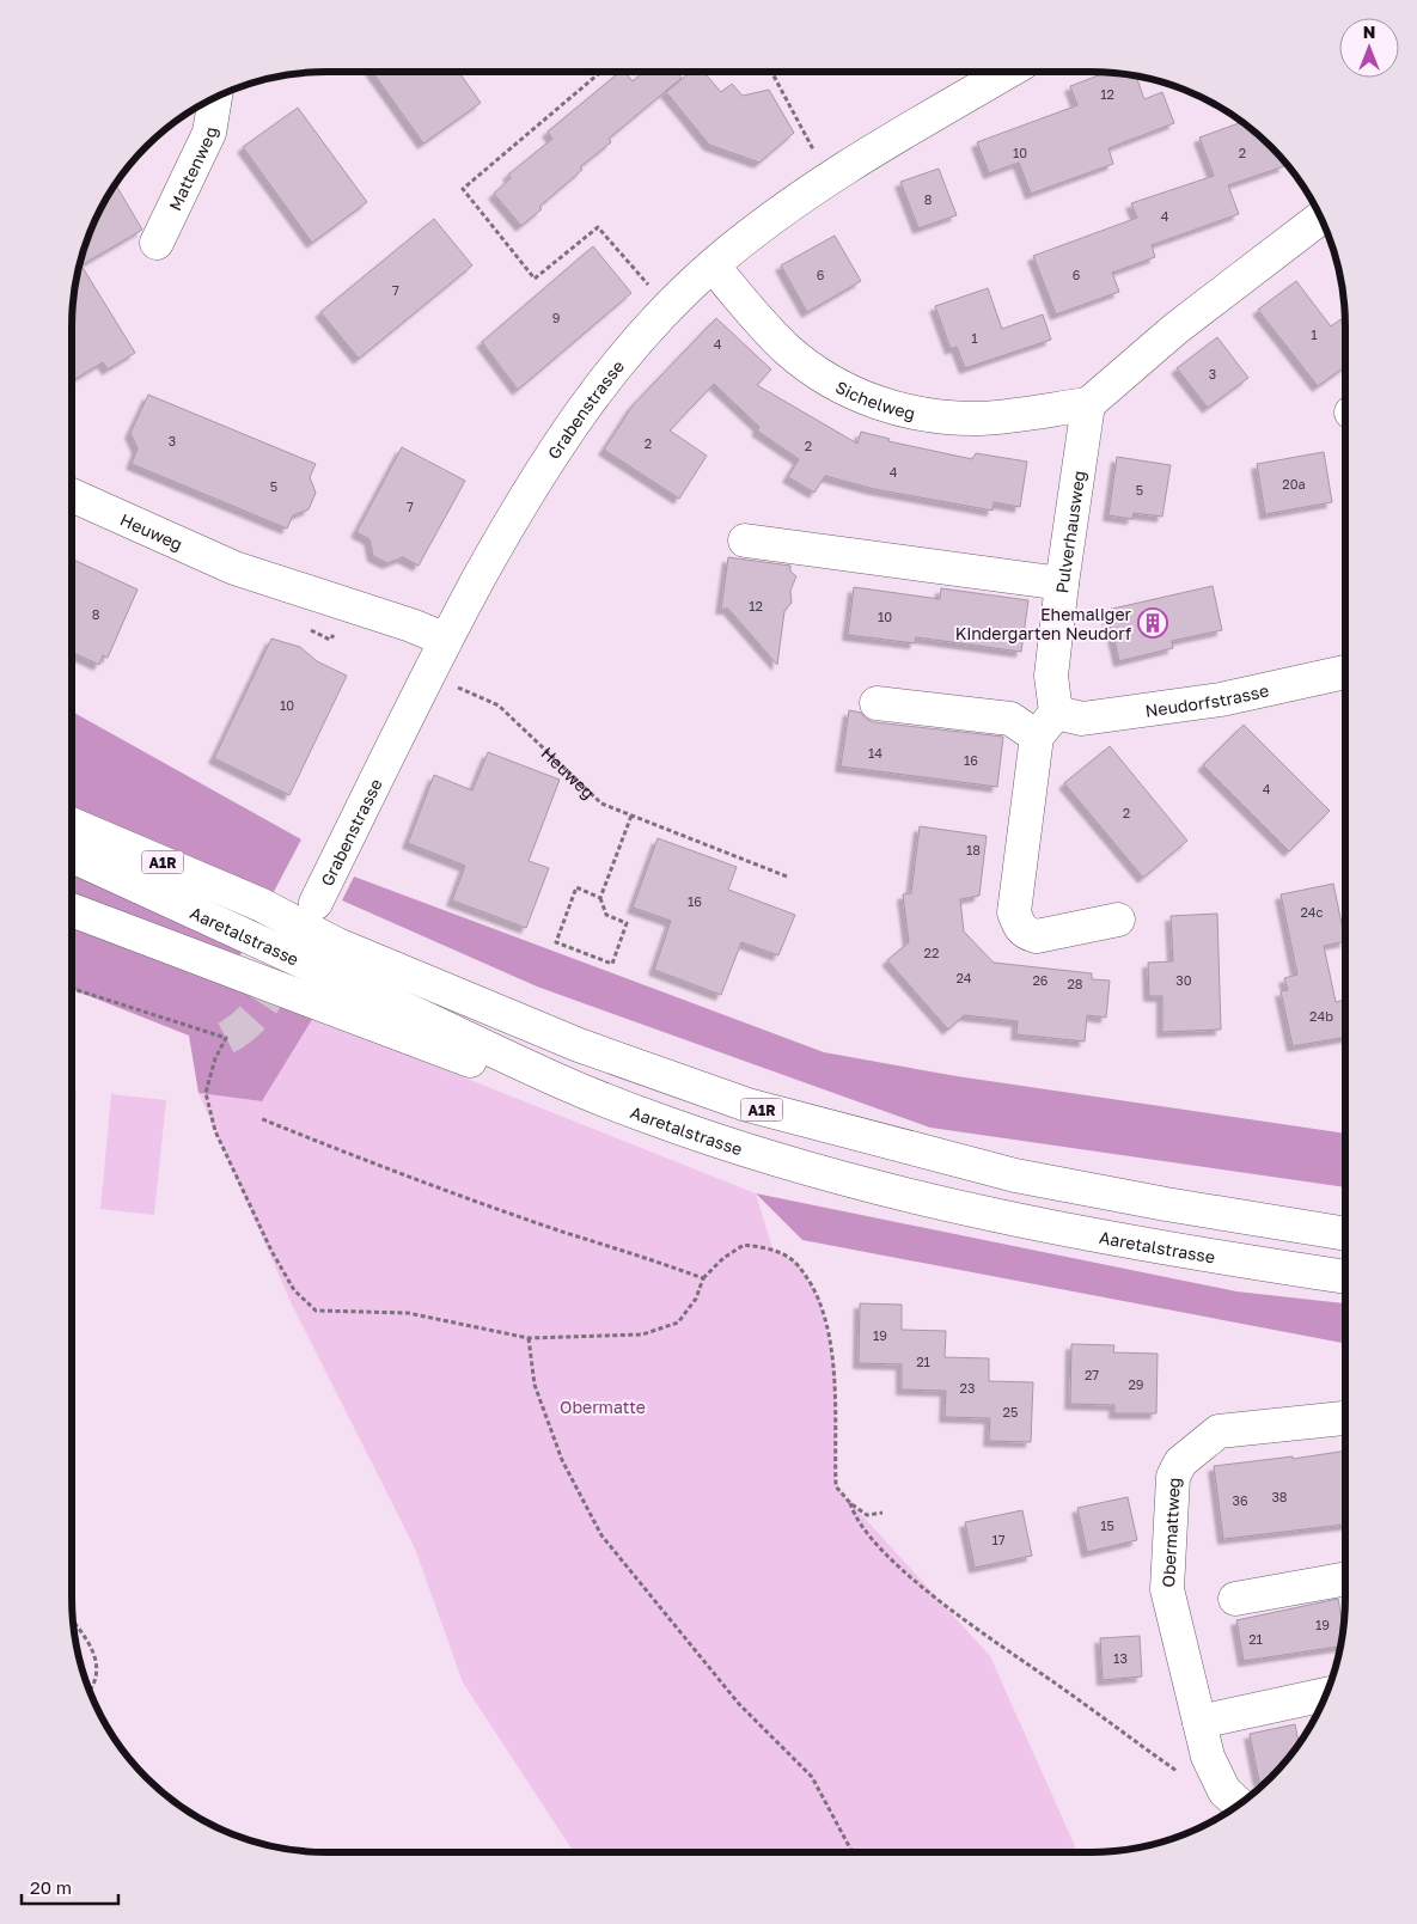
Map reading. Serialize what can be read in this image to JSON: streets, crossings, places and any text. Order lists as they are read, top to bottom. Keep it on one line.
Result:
{"streets":{"main road":["Mattenweg","Sichelweg","Grabenstrasse","Heuweg","Pulverhausweg","Neudorfstrasse","A1R","Aaretalstrasse","Obermattweg"]},"crossings":[["Sichelweg","Grabenstrasse"],["Sichelweg","Pulverhausweg"],["Grabenstrasse","Heuweg"],["Pulverhausweg","Neudorfstrasse"]],"parks":["Obermatte"],"places":{"building":["Ehemaliger Kindergarten Neudorf"]},"house_numbers":["12","10","2","8","4","6","6","7","9","1","1","4","3","3","2","2","4","20a","5","5","7","12","8","10","10","14","16","4","2","18","16","24c","22","24","26","30","28","24b","19","21","27","29","23","25","38","36","15","17","19","21","13"],"scale_bar":"20 m","north":"top"}
